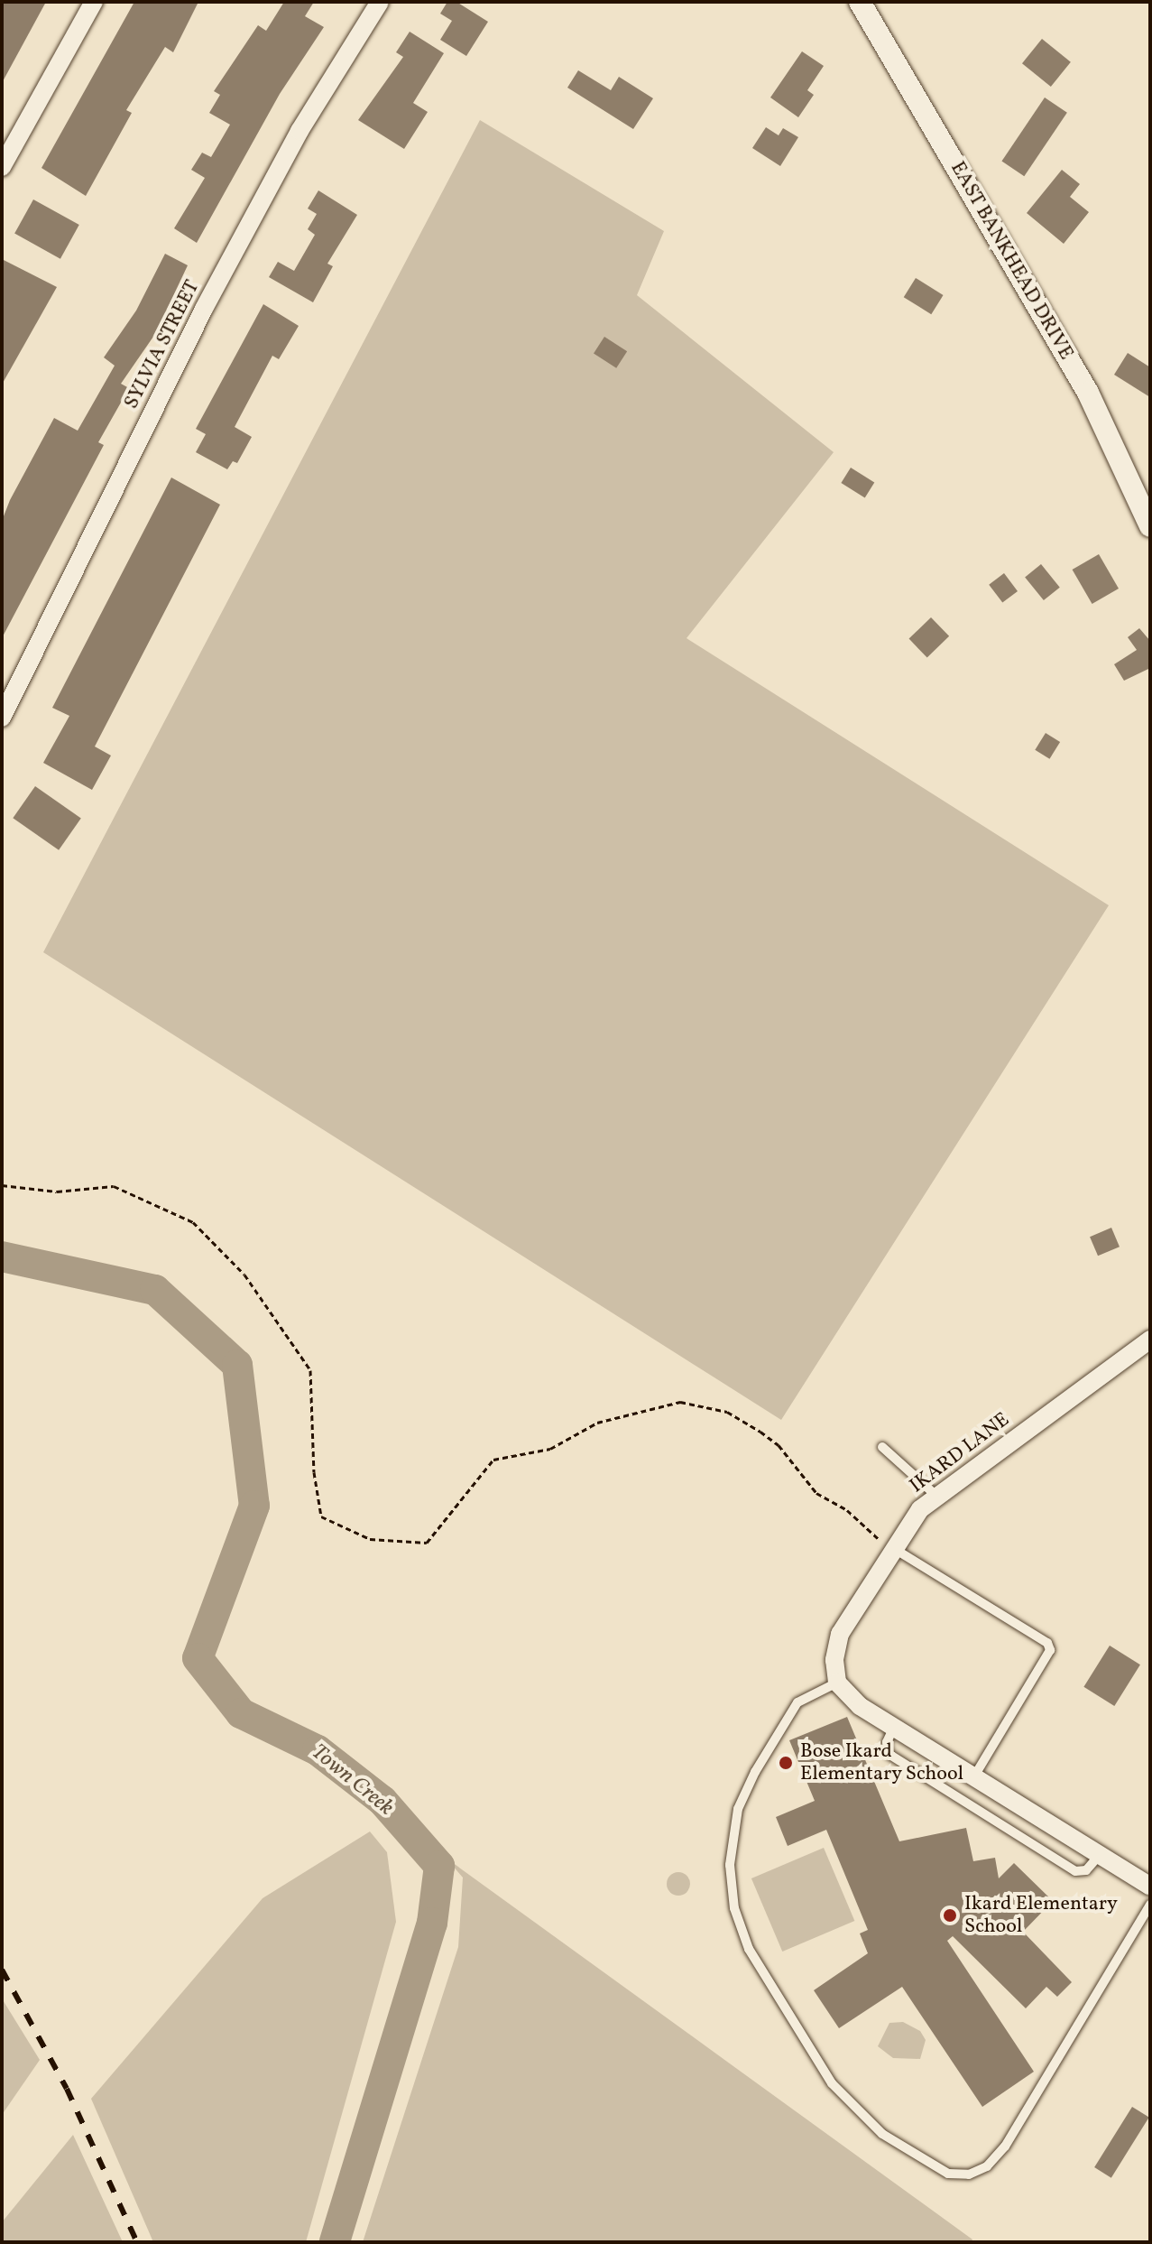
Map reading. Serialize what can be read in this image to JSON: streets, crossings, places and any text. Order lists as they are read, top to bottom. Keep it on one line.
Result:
{"streets":{"street":["EAST BANKHEAD DRIVE","SYLVIA STREET","IKARD LANE"]},"water":["Town Creek"],"places":["Bose Ikard Elementary School","Ikard Elementary School"]}
